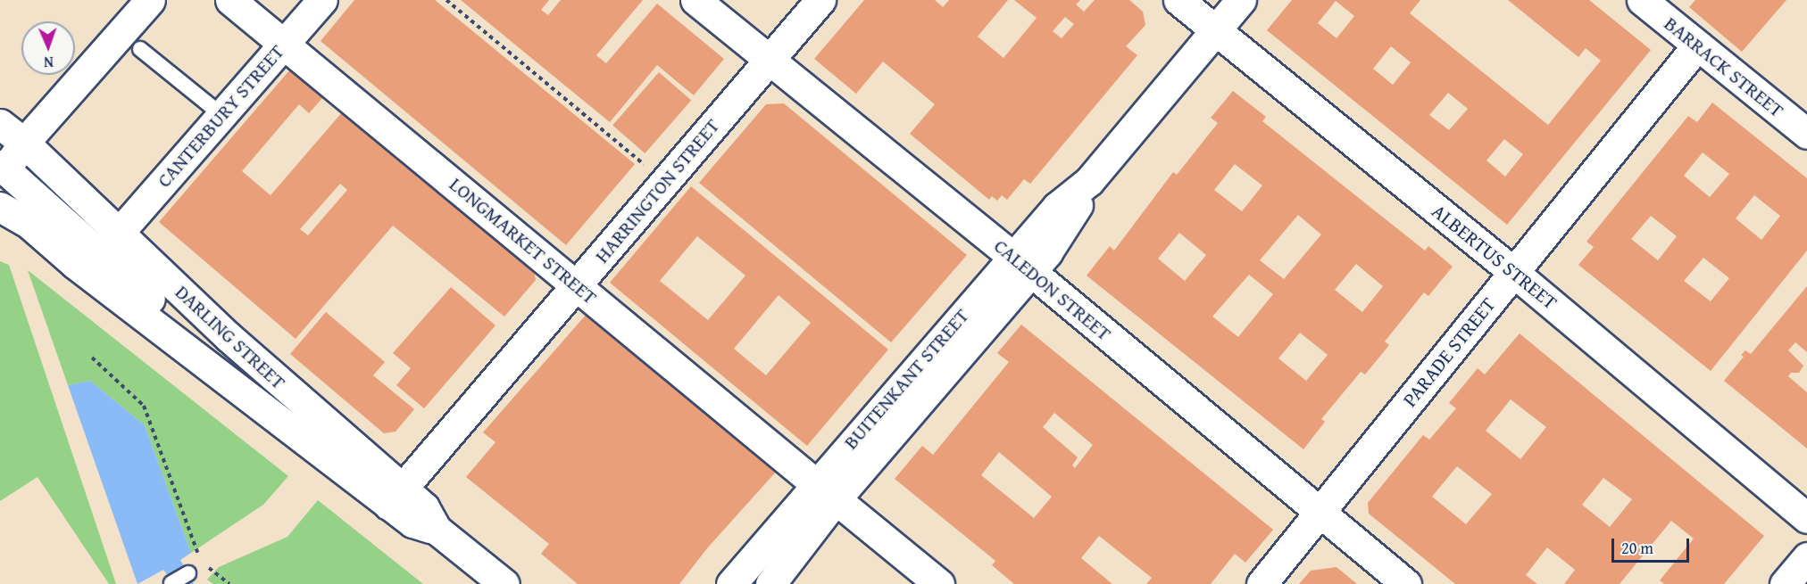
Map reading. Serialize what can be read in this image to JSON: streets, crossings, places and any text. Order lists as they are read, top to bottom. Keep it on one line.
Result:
{"streets":{"street":["BARRACK STREET","CANTERBURY STREET","HARRINGTON STREET","LONGMARKET STREET","ALBERTUS STREET","CALEDON STREET","DARLING STREET","PARADE STREET","BUITENKANT STREET"]},"crossings":[["BARRACK STREET","PARADE STREET"],["CANTERBURY STREET","LONGMARKET STREET"],["CANTERBURY STREET","DARLING STREET"],["HARRINGTON STREET","LONGMARKET STREET"],["HARRINGTON STREET","CALEDON STREET"],["HARRINGTON STREET","DARLING STREET"],["LONGMARKET STREET","BUITENKANT STREET"],["ALBERTUS STREET","PARADE STREET"],["ALBERTUS STREET","BUITENKANT STREET"],["CALEDON STREET","PARADE STREET"],["CALEDON STREET","BUITENKANT STREET"]],"scale_bar":"20 m","north":"bottom"}
